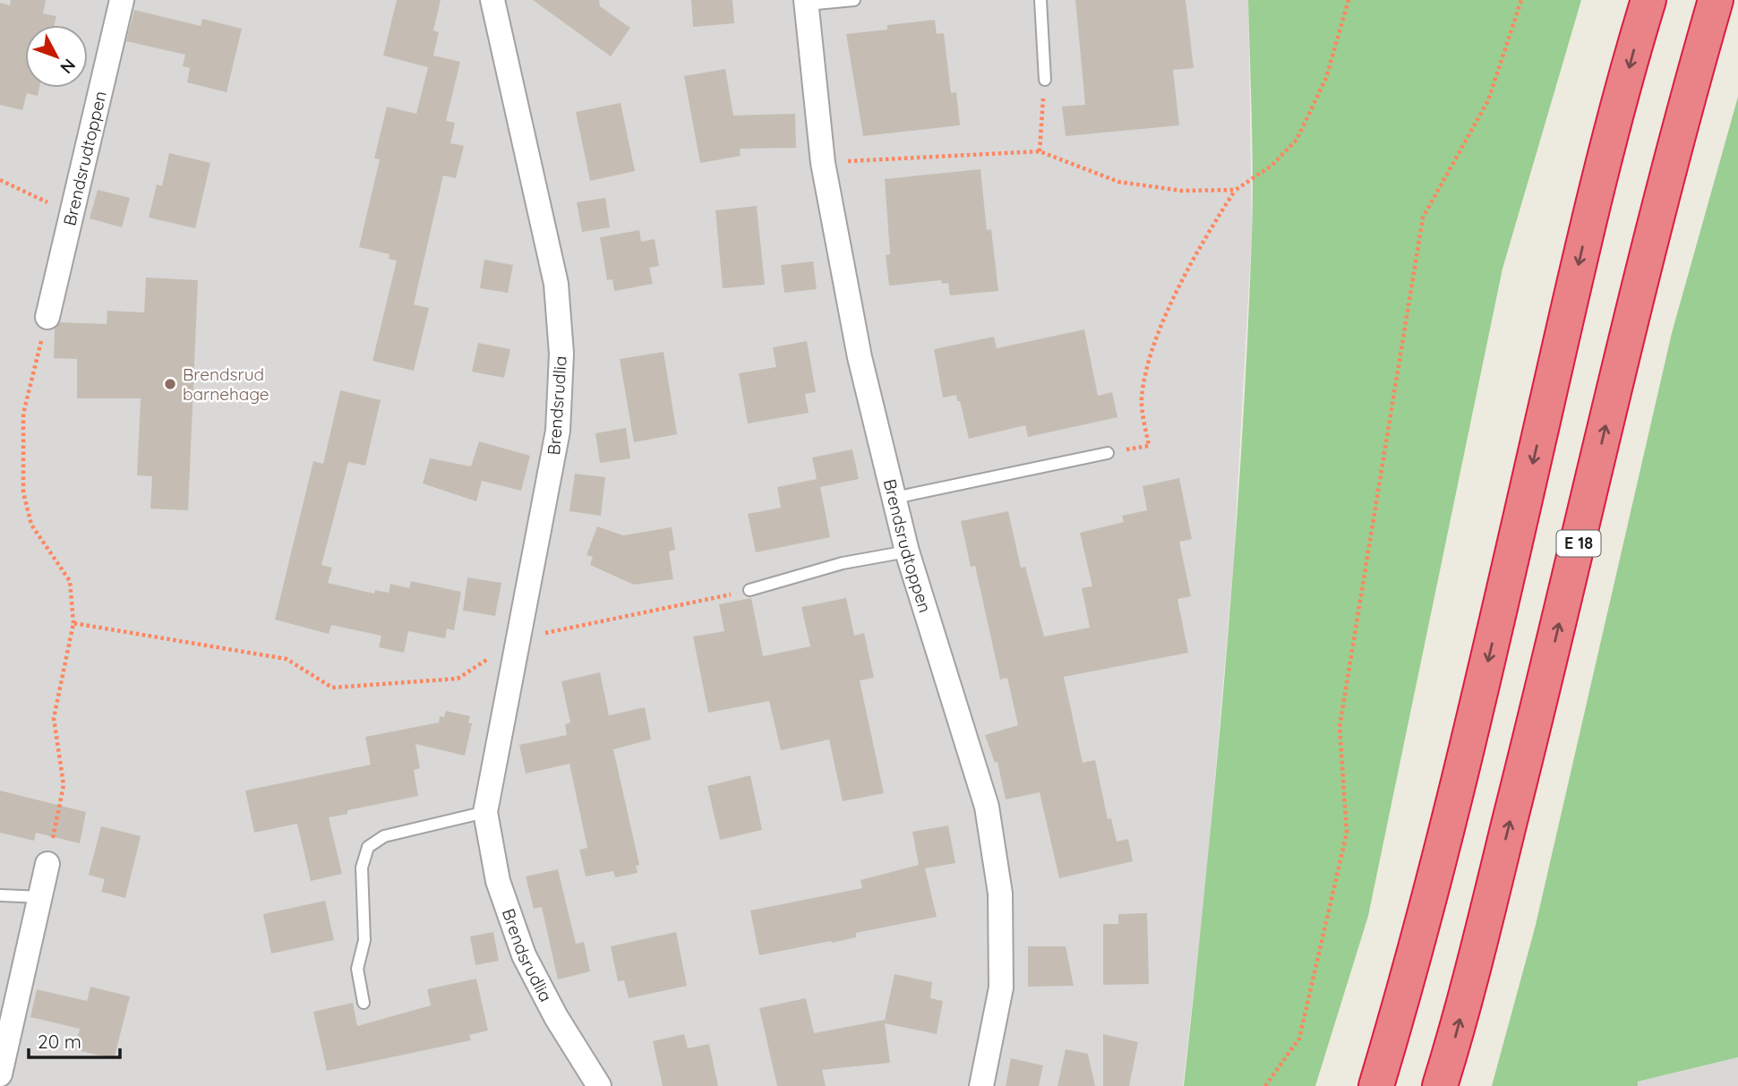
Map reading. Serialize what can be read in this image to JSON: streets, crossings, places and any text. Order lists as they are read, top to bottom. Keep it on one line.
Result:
{"streets":{"highway":["E 18"],"street":["Brendsrudtoppen","Brendsrudlia"]},"places":["Brendsrud barnehage"],"scale_bar":"20 m","north":"bottom right"}
